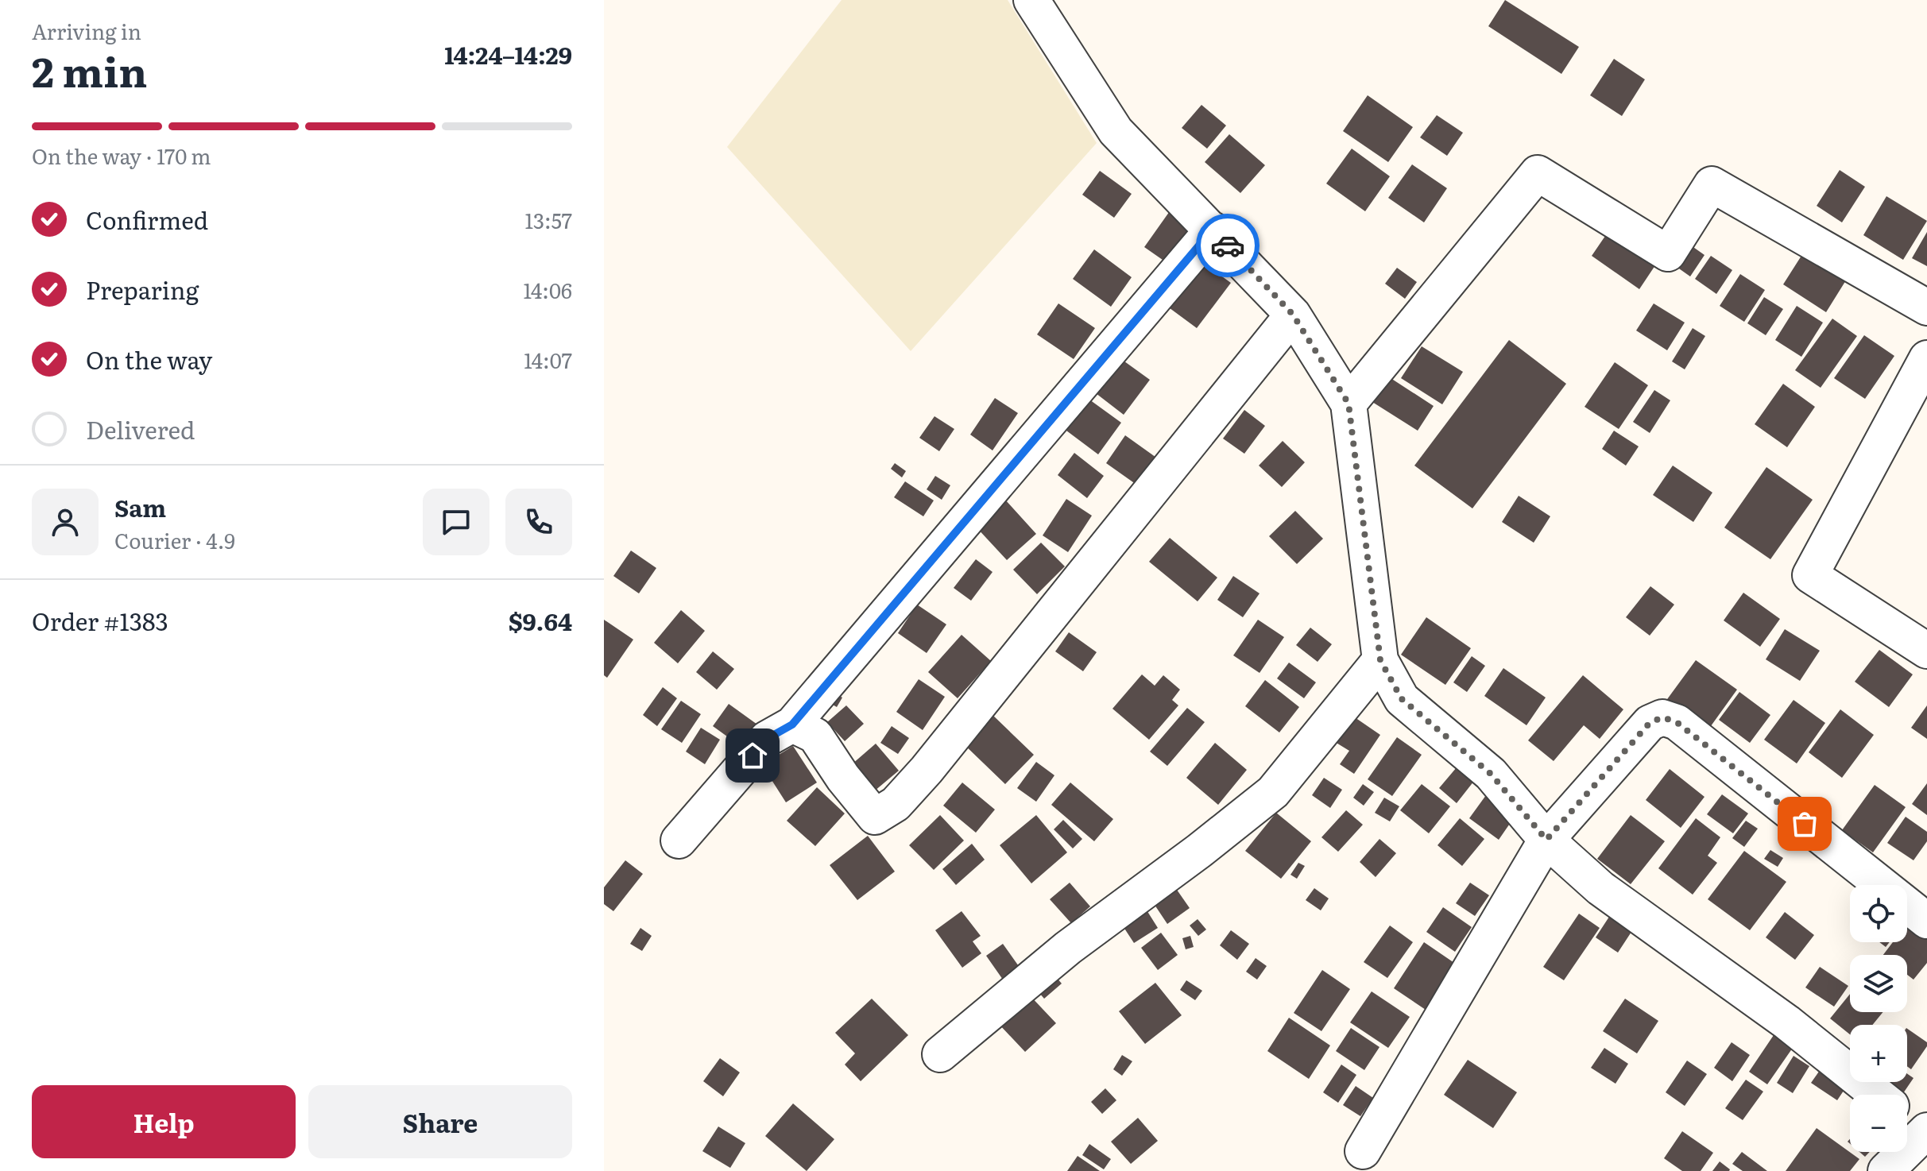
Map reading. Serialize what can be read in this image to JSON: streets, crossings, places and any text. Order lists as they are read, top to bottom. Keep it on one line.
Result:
{"page":{"heading":["2 min","Arriving in","14:24–14:29"],"panel":["Sam","Courier · 4.9","Order #1383","$9.64"],"bar":"On the way · 170 m","list":[["Confirmed","13:57"],["Preparing","14:06"],["On the way","14:07"],"Delivered"],"map_buttons":["+","−"],"buttons":["Help","Share"]}}
